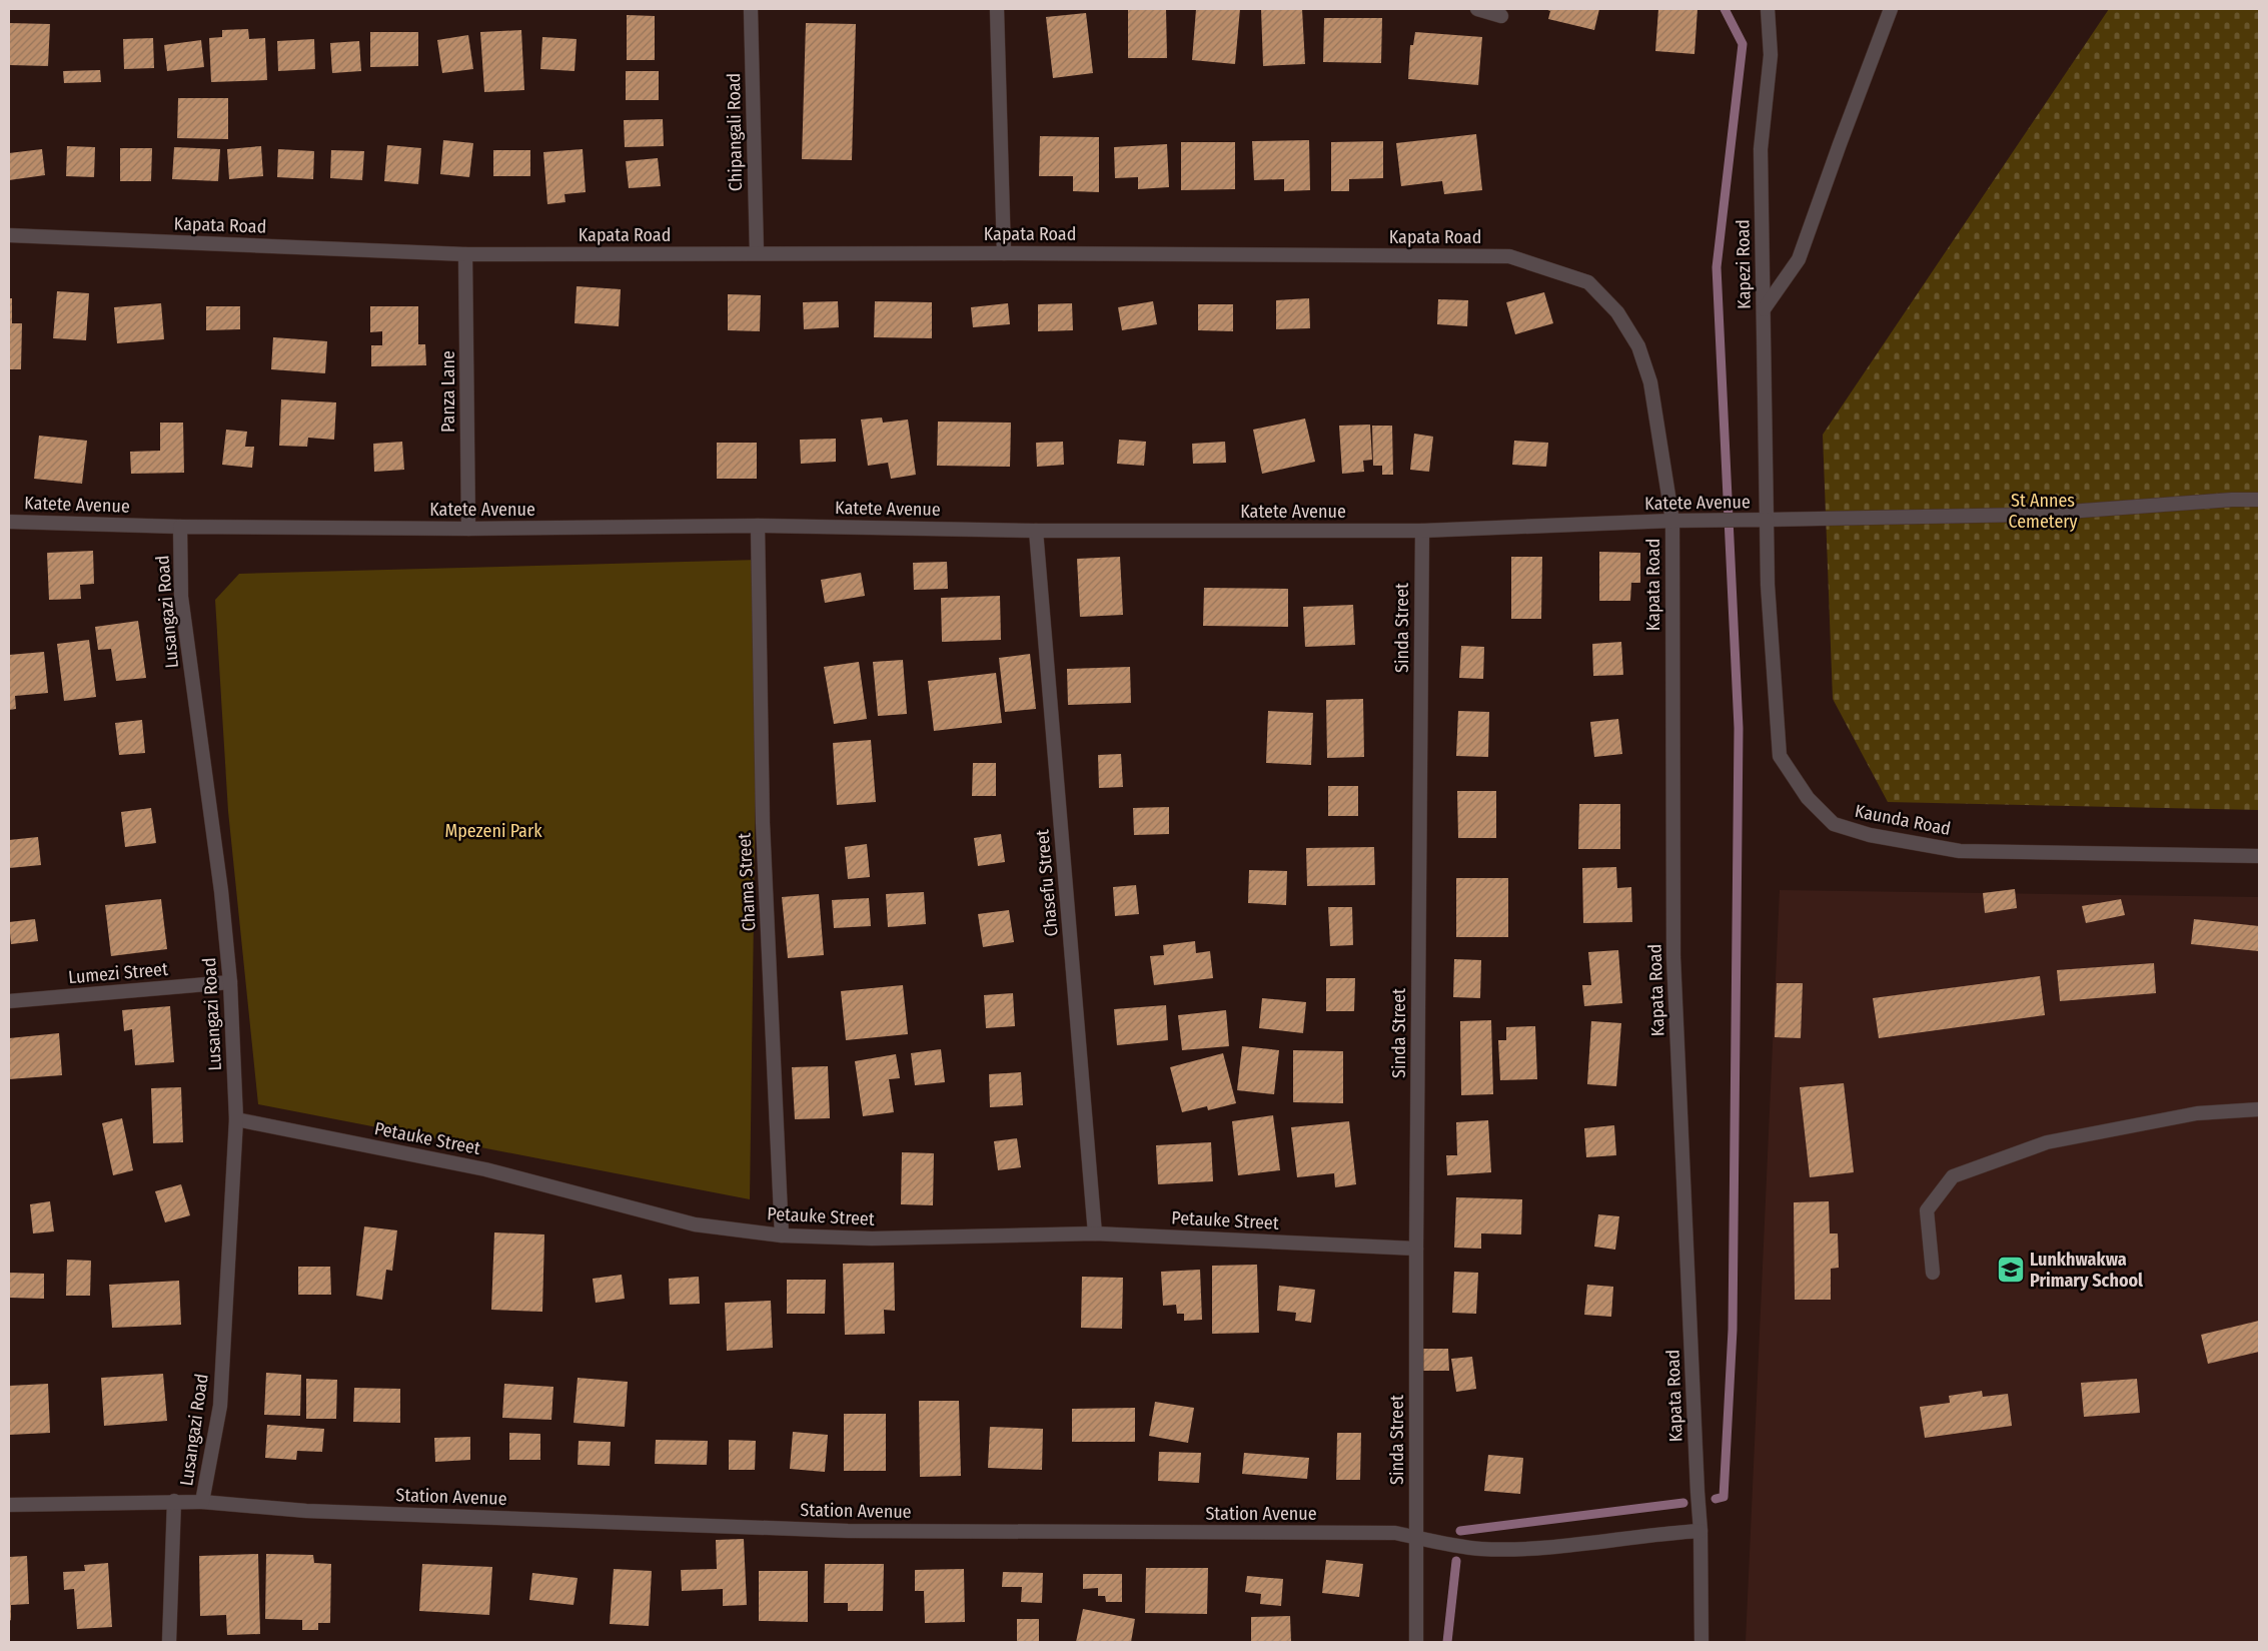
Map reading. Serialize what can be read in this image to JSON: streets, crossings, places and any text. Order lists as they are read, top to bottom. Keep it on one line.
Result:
{"streets":{"street":["Chipangali Road","Kapata Road","Kapezi Road","Panza Lane","Katete Avenue","Lusangazi Road","Sinda Street","Kaunda Road","Chama Street","Chasefu Street","Lumezi Street","Petauke Street","Station Avenue"]},"crossings":[["Chipangali Road","Kapata Road"],["Kapata Road","Panza Lane"],["Kapata Road","Katete Avenue"],["Kapata Road","Station Avenue"],["Kapezi Road","Katete Avenue"],["Kapezi Road","Kaunda Road"],["Panza Lane","Katete Avenue"],["Katete Avenue","Lusangazi Road"],["Katete Avenue","Sinda Street"],["Katete Avenue","Kaunda Road"],["Katete Avenue","Chama Street"],["Katete Avenue","Chasefu Street"],["Lusangazi Road","Lumezi Street"],["Lusangazi Road","Petauke Street"],["Lusangazi Road","Station Avenue"],["Sinda Street","Petauke Street"],["Sinda Street","Station Avenue"],["Chama Street","Petauke Street"],["Chasefu Street","Petauke Street"]],"parks":["St Annes Cemetery","Mpezeni Park"],"places":{"school or university":["Lunkhwakwa Primary School"]}}
